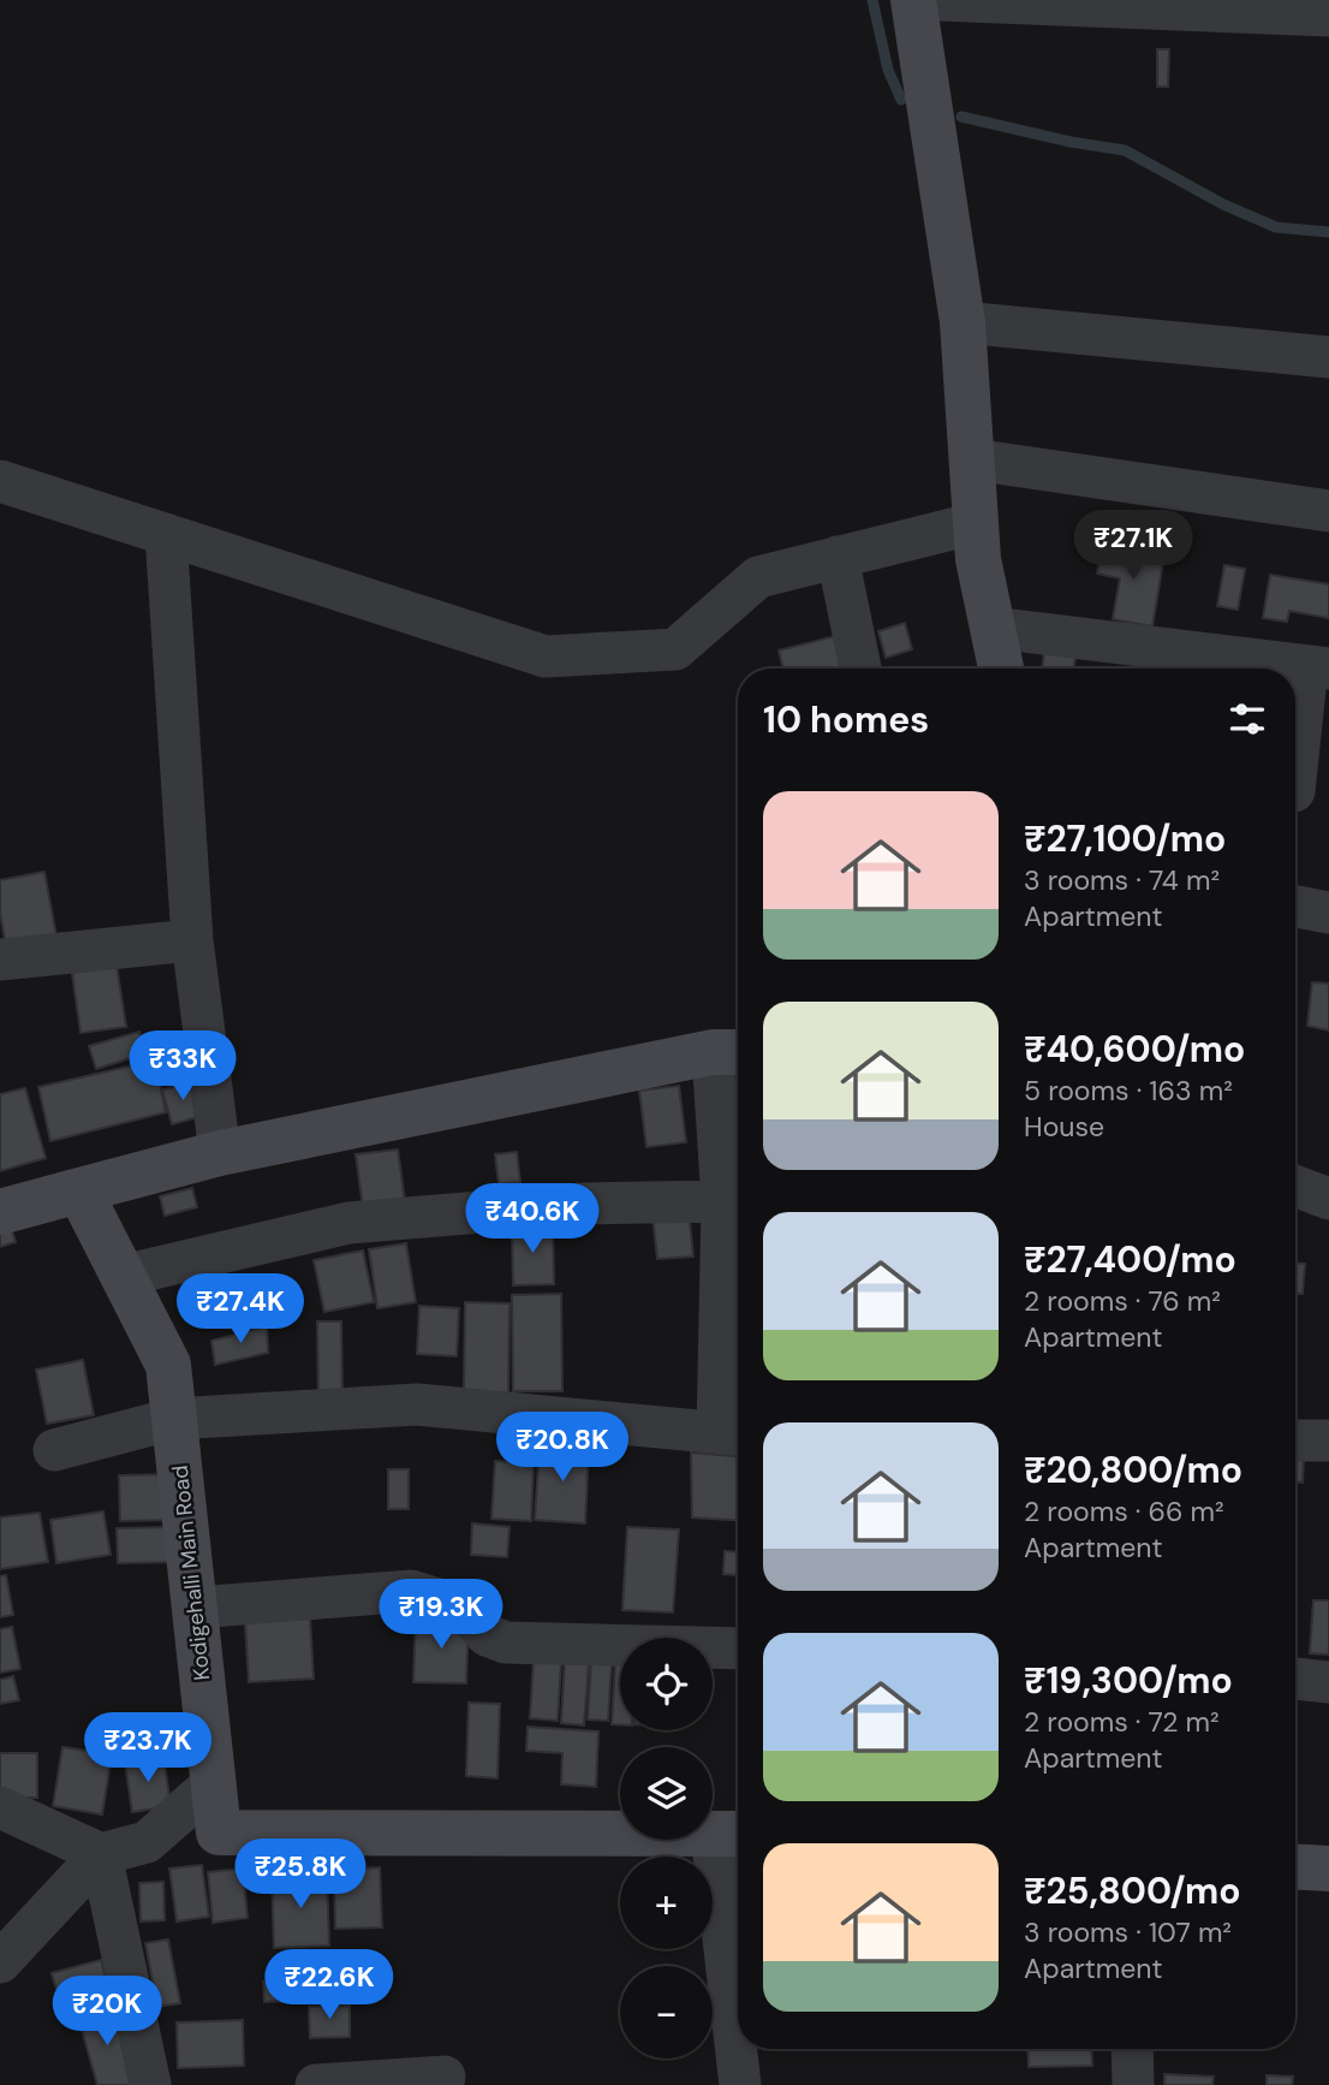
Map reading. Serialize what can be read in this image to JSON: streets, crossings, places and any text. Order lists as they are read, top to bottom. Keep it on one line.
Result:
{"streets":{"street":["Kodigehalli Main Road"]},"page":{"price":["₹27.1K","₹33K","₹40.6K","₹27.4K","₹20.8K","₹19.3K","₹23.7K","₹25.8K","₹22.6K","₹20K"],"heading":"10 homes","list":[{"name":"₹27,100/mo","note":"3 rooms · 74 m² · Apartment"},{"name":"₹40,600/mo","note":"5 rooms · 163 m² · House"},{"name":"₹27,400/mo","note":"2 rooms · 76 m² · Apartment"},{"name":"₹20,800/mo","note":"2 rooms · 66 m² · Apartment"},{"name":"₹19,300/mo","note":"2 rooms · 72 m² · Apartment"},{"name":"₹25,800/mo","note":"3 rooms · 107 m² · Apartment"}],"map_buttons":["+","−"]}}
